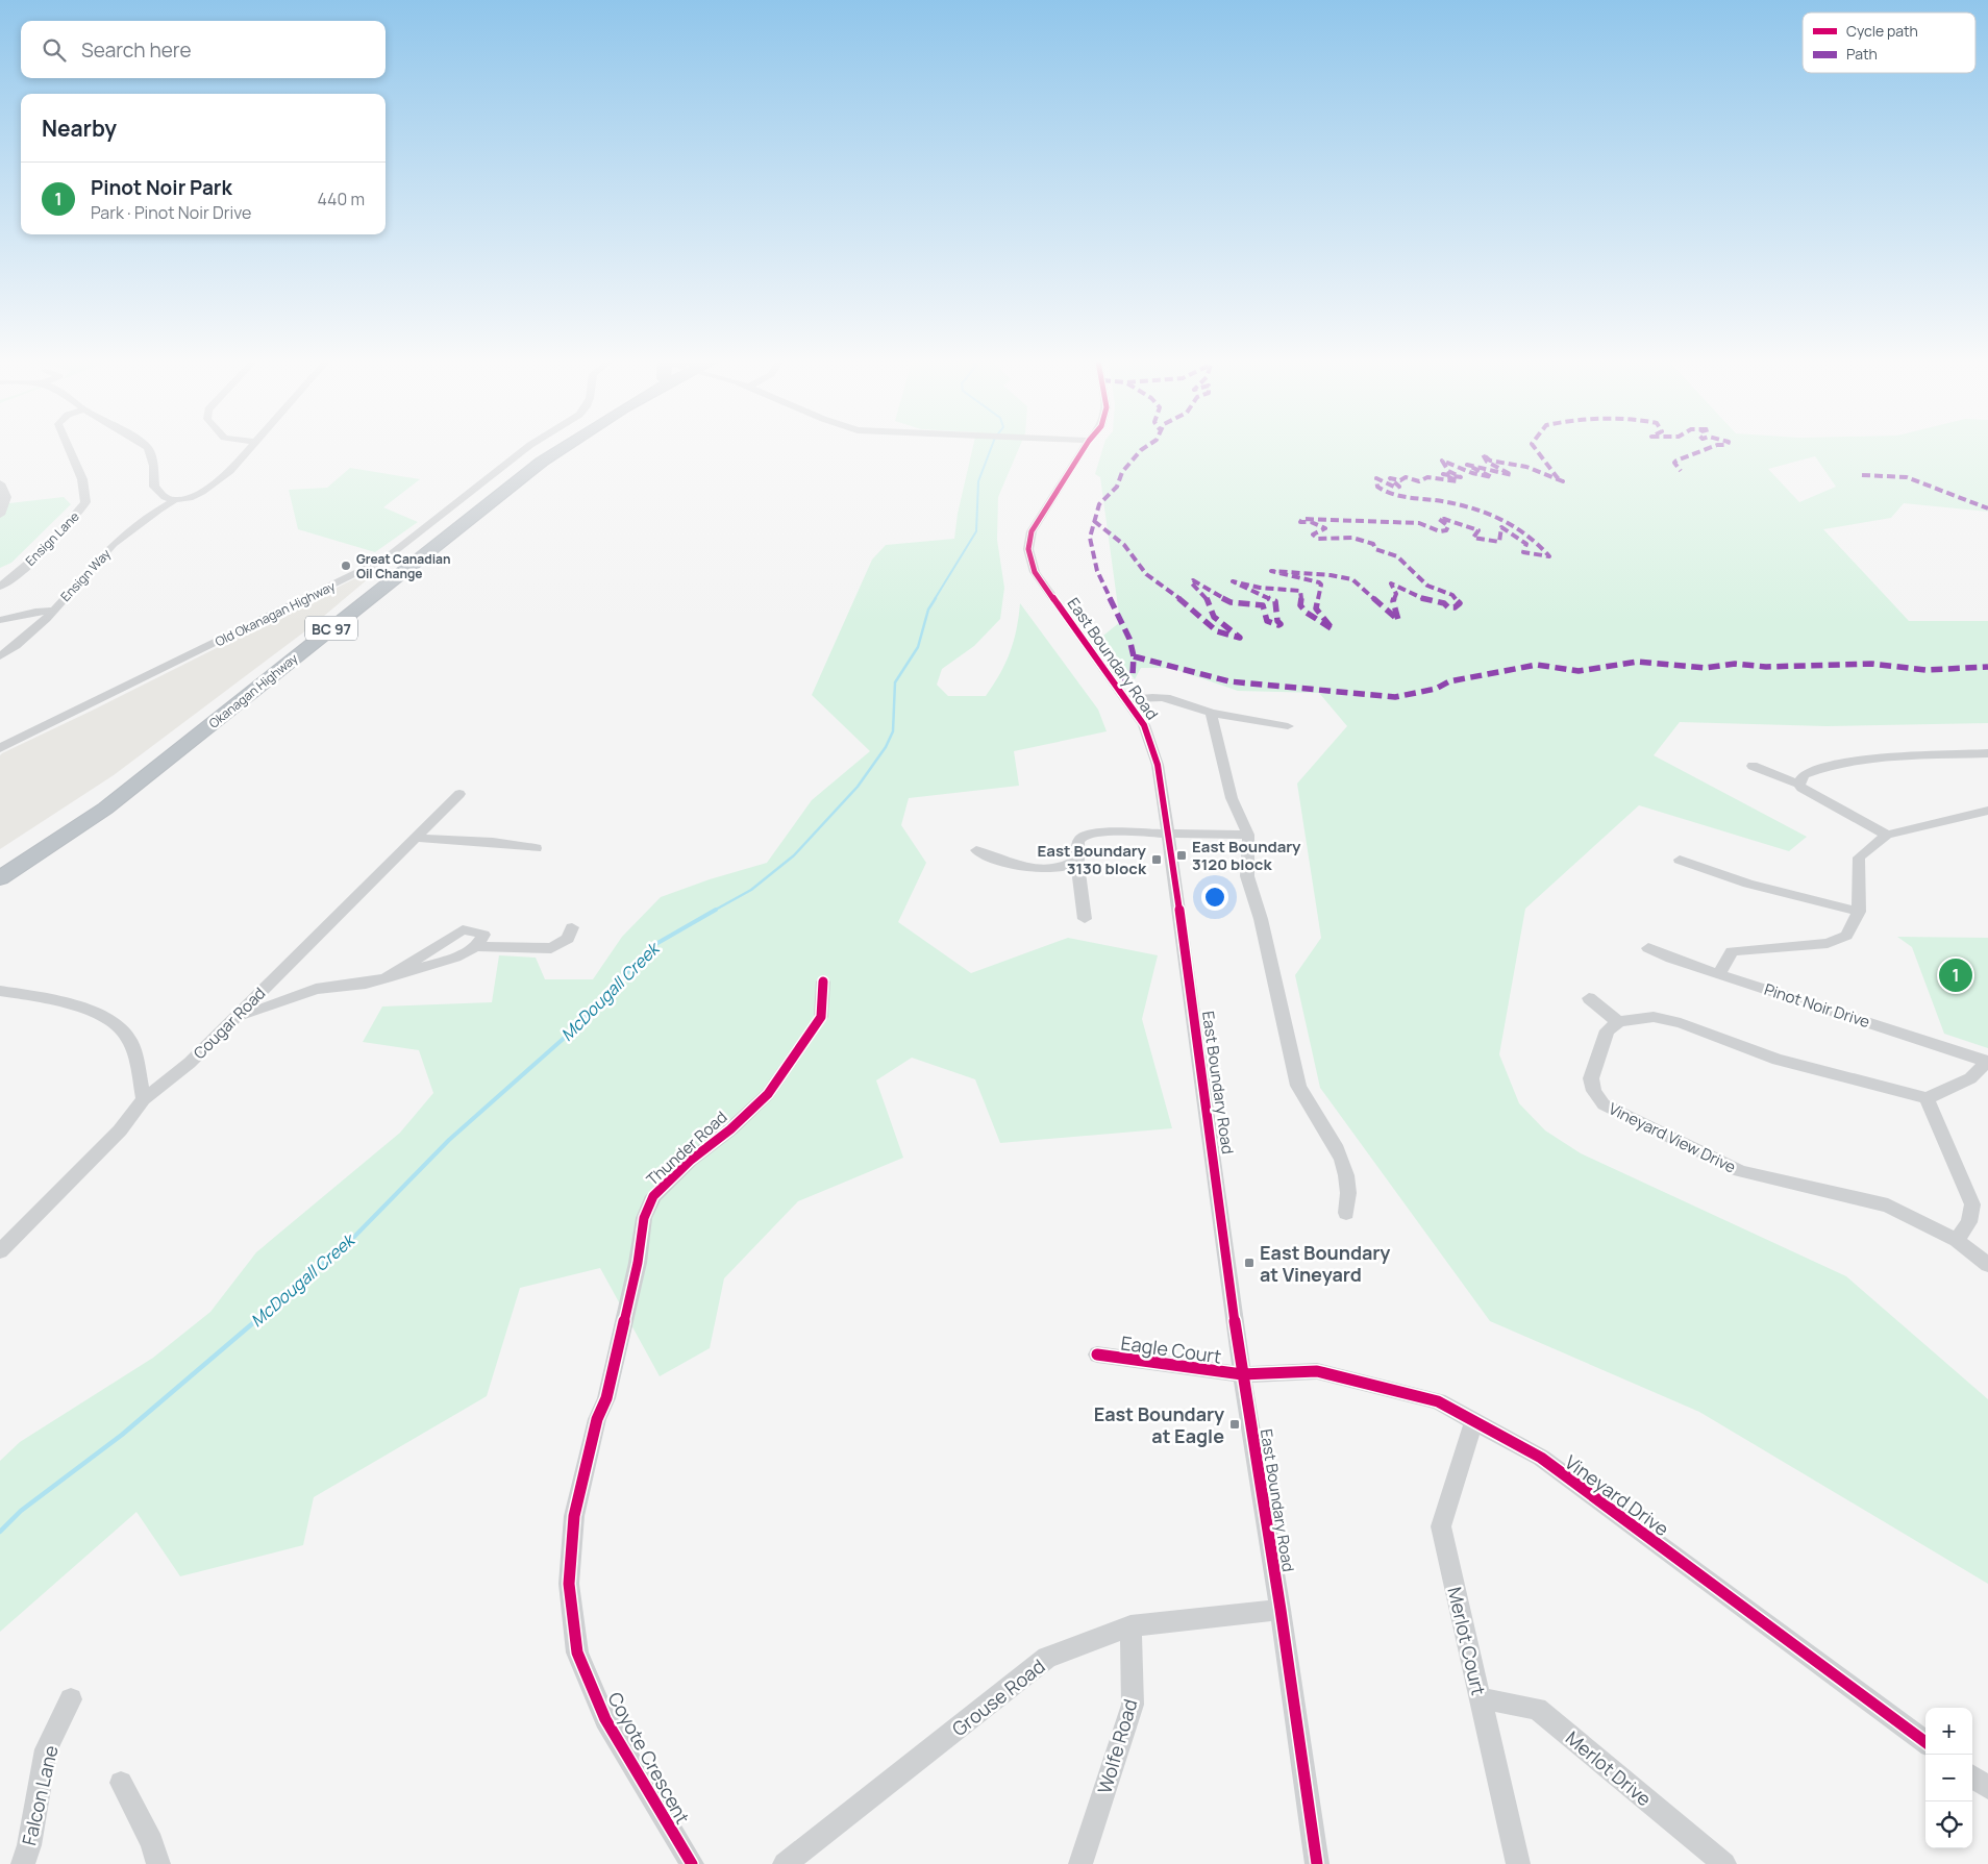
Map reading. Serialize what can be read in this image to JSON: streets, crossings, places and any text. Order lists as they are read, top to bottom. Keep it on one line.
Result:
{"streets":{"highway":["BC 97","Okanagan Highway"],"street":["Ensign Lane","Ensign Way","Old Okanagan Highway","East Boundary Road","Pinot Noir Drive","Cougar Road","Vineyard View Drive","Thunder Road","Eagle Court","Vineyard Drive","Merlot Court","Grouse Road","Wolfe Road","Coyote Crescent","Merlot Drive","Falcon Lane"]},"crossings":[["East Boundary Road","Eagle Court"],["East Boundary Road","Vineyard Drive"],["East Boundary Road","Grouse Road"],["Thunder Road","Coyote Crescent"],["Eagle Court","Vineyard Drive"],["Vineyard Drive","Merlot Court"],["Merlot Court","Merlot Drive"],["Grouse Road","Wolfe Road"]],"water":["McDougall Creek"],"places":{"other":["Great Canadian Oil Change"],"transit":["East Boundary 3120 block","East Boundary 3130 block","East Boundary at Vineyard","East Boundary at Eagle"]},"legend":["Cycle path","Path"],"page":{"search":"Search here","heading":"Nearby","list":[{"mark":"1","name":"Pinot Noir Park","note":"Park · Pinot Noir Drive","value":"440 m"}],"pins":"1","map_buttons":["+","−"]}}
